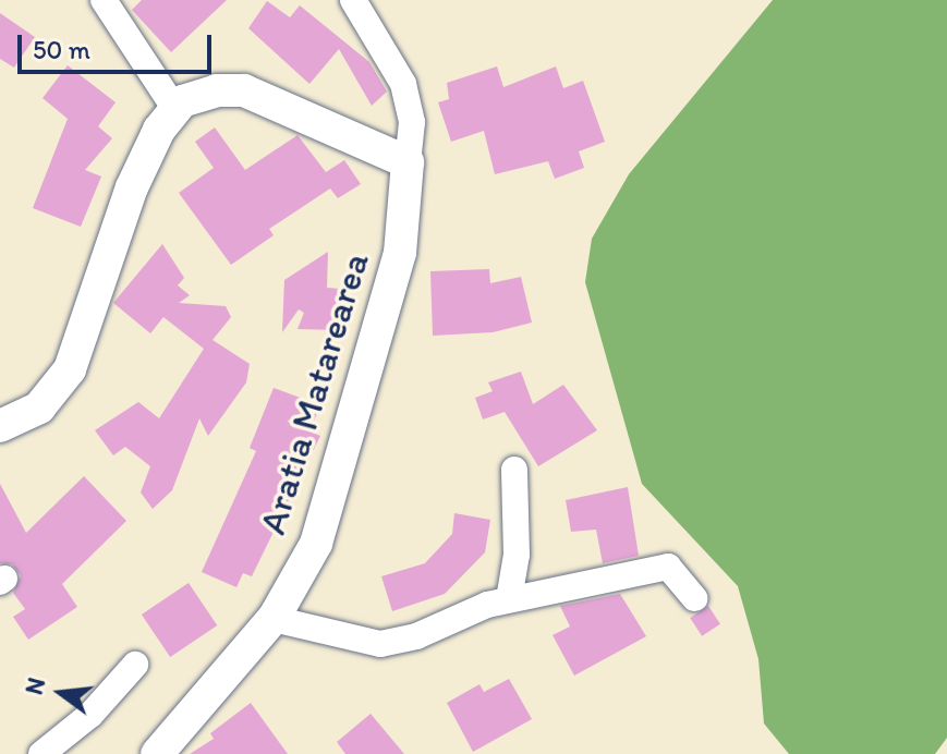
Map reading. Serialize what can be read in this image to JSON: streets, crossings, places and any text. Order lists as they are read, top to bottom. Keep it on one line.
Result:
{"streets":{"main road":["Aratia Matarearea"]},"scale_bar":"50 m","north":"left"}
